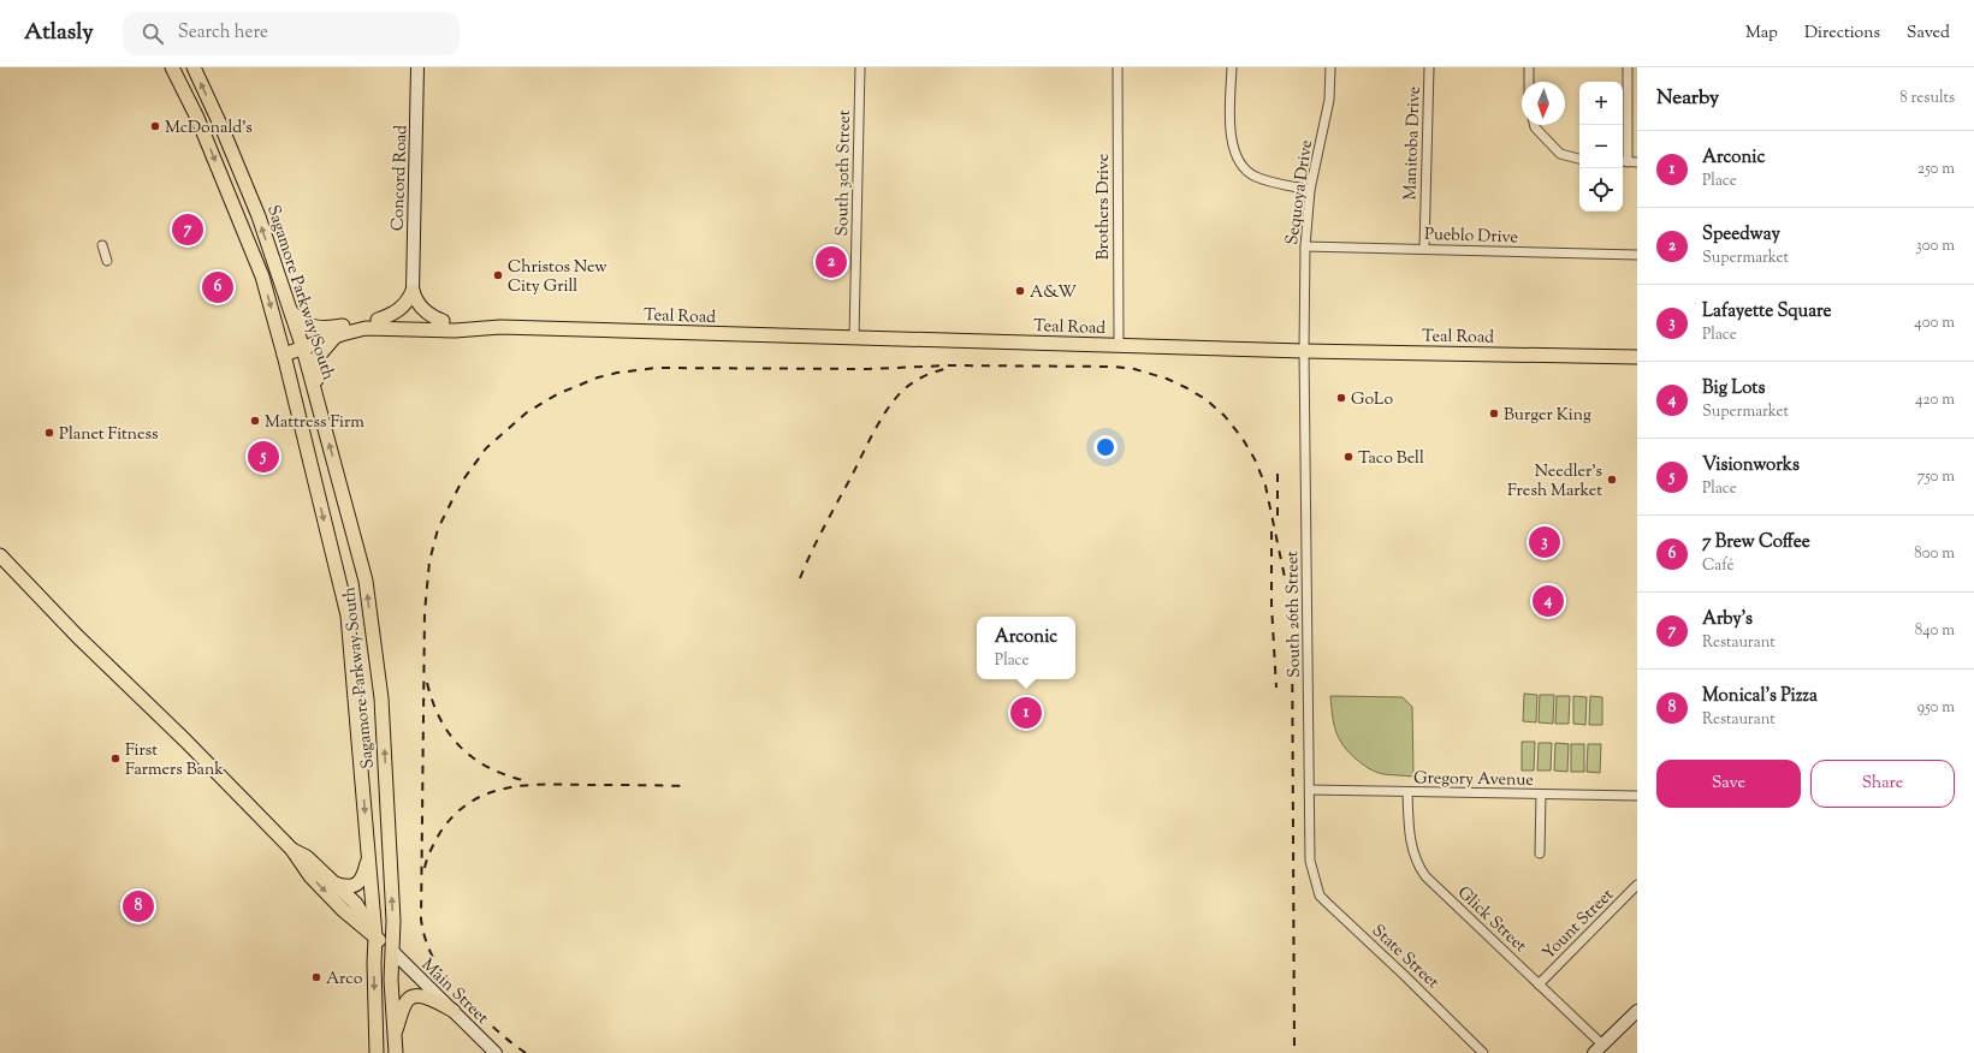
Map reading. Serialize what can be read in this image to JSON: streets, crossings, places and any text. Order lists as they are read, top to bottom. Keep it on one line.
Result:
{"streets":{"main road":["Sagamore Parkway South","Teal Road"],"street":["Manitoba Drive","South 30th Street","Concord Road","Sequoya Drive","Brothers Drive","Pueblo Drive","South 26th Street","Gregory Avenue","Glick Street","Yount Street","State Street","Main Street"]},"crossings":[["Manitoba Drive","Pueblo Drive"],["South 30th Street","Teal Road"],["Sequoya Drive","Pueblo Drive"],["Sequoya Drive","Teal Road"],["Sequoya Drive","South 26th Street"],["Brothers Drive","Teal Road"],["Sagamore Parkway South","Teal Road"],["Sagamore Parkway South","Main Street"],["Teal Road","South 26th Street"],["South 26th Street","Gregory Avenue"],["South 26th Street","State Street"],["Gregory Avenue","Glick Street"],["Glick Street","Yount Street"]],"places":["McDonald's","Christos New City Grill","A&W","GoLo","Burger King","Mattress Firm","Planet Fitness","Taco Bell","Needler's Fresh Market","First Farmers Bank","Arco"],"north":"bottom","page":{"header":"Atlasly","search":"Search here","nav":["Map","Directions","Saved"],"heading":["Nearby","8 results"],"map_buttons":["+","−"],"list":[{"mark":"1","name":"Arconic","note":"Place","value":"250 m"},{"mark":"2","name":"Speedway","note":"Supermarket","value":"300 m"},{"mark":"3","name":"Lafayette Square","note":"Place","value":"400 m"},{"mark":"4","name":"Big Lots","note":"Supermarket","value":"420 m"},{"mark":"5","name":"Visionworks","note":"Place","value":"750 m"},{"mark":"6","name":"7 Brew Coffee","note":"Café","value":"800 m"},{"mark":"7","name":"Arby's","note":"Restaurant","value":"840 m"},{"mark":"8","name":"Monical's Pizza","note":"Restaurant","value":"950 m"}],"pins":["7","2","6","5","3","4","1","8"],"popup":["Arconic","Place"],"buttons":["Save","Share"]}}
